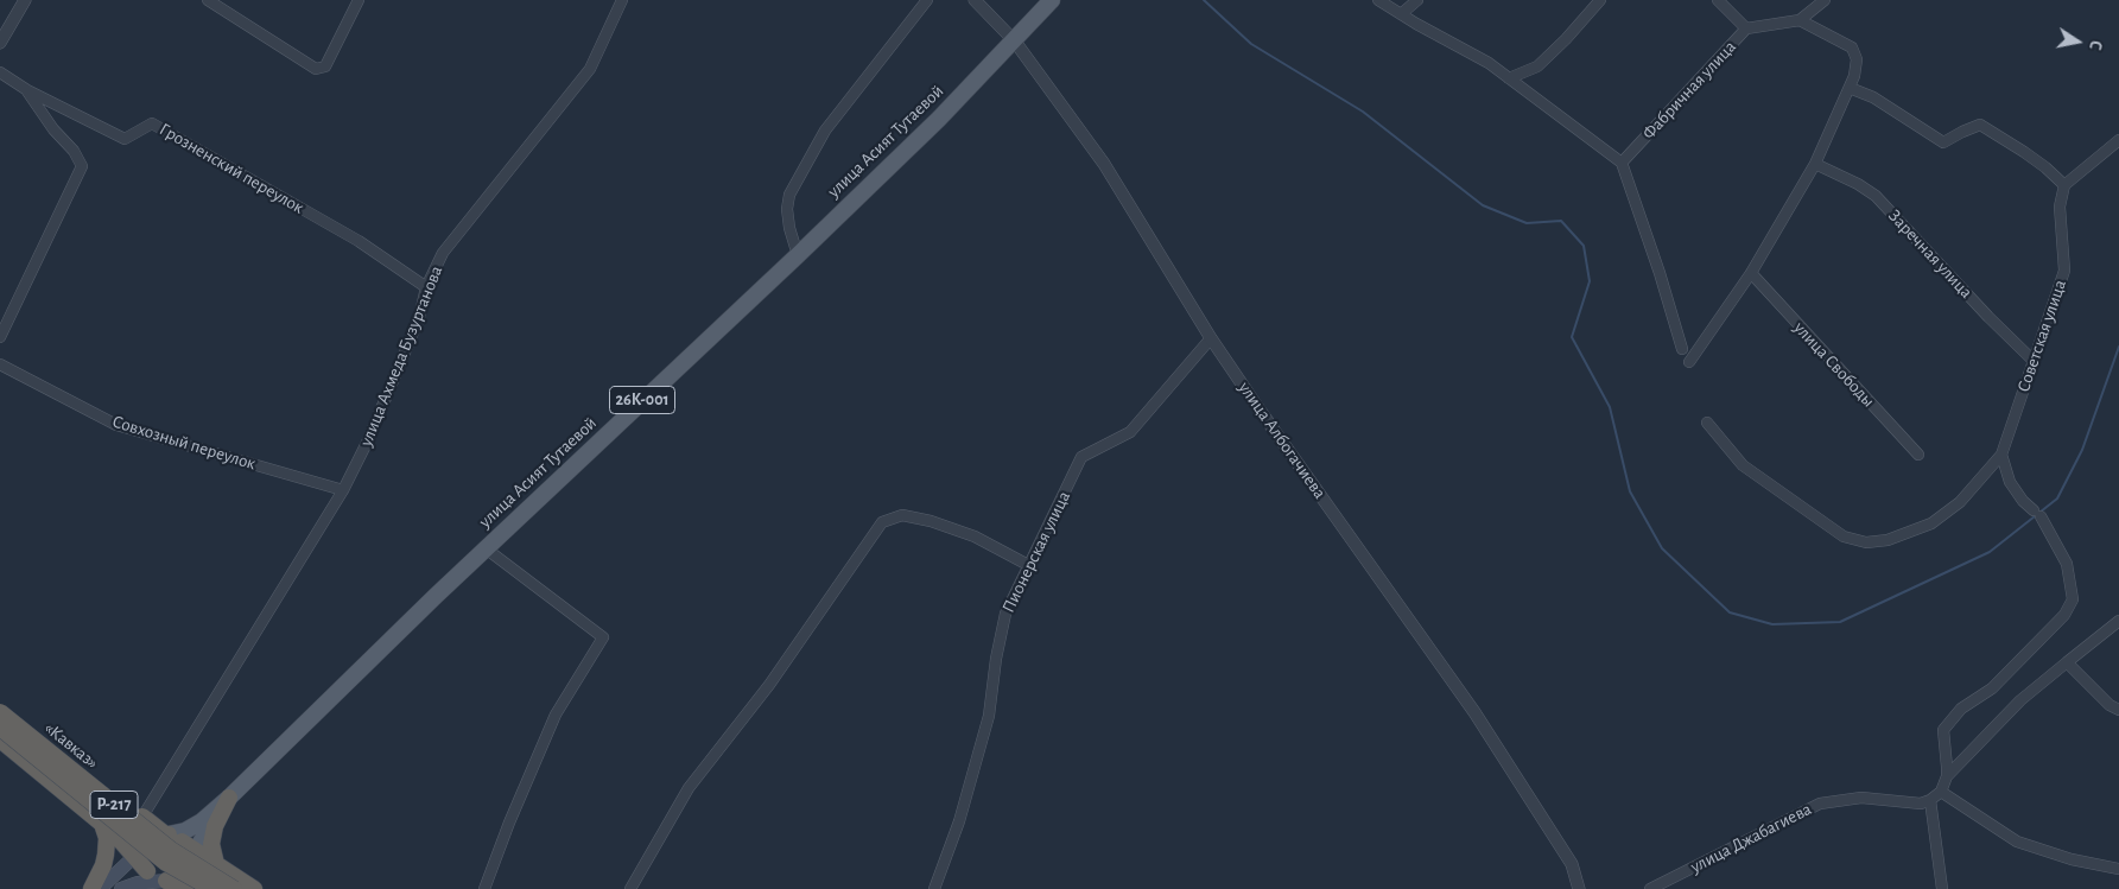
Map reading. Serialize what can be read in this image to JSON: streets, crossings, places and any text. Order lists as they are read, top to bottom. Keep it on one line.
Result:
{"streets":{"highway":["«Кавказ»","Р-217"],"main road":["улица Асият Тутаевой","26К-001"],"street":["Фабричная улица","Грозненский переулок","Заречная улица","Советская улица","улица Ахмеда Бузуртанова","улица Свободы","улица Албогачиева","Совхозный переулок","Пионерская улица","улица Джабагиева"]},"crossings":[["улица Асият Тутаевой","улица Албогачиева"],["улица Асият Тутаевой","«Кавказ»"],["Грозненский переулок","улица Ахмеда Бузуртанова"],["Заречная улица","Советская улица"],["улица Ахмеда Бузуртанова","Совхозный переулок"],["улица Ахмеда Бузуртанова","«Кавказ»"],["улица Албогачиева","Пионерская улица"]],"north":"right"}
